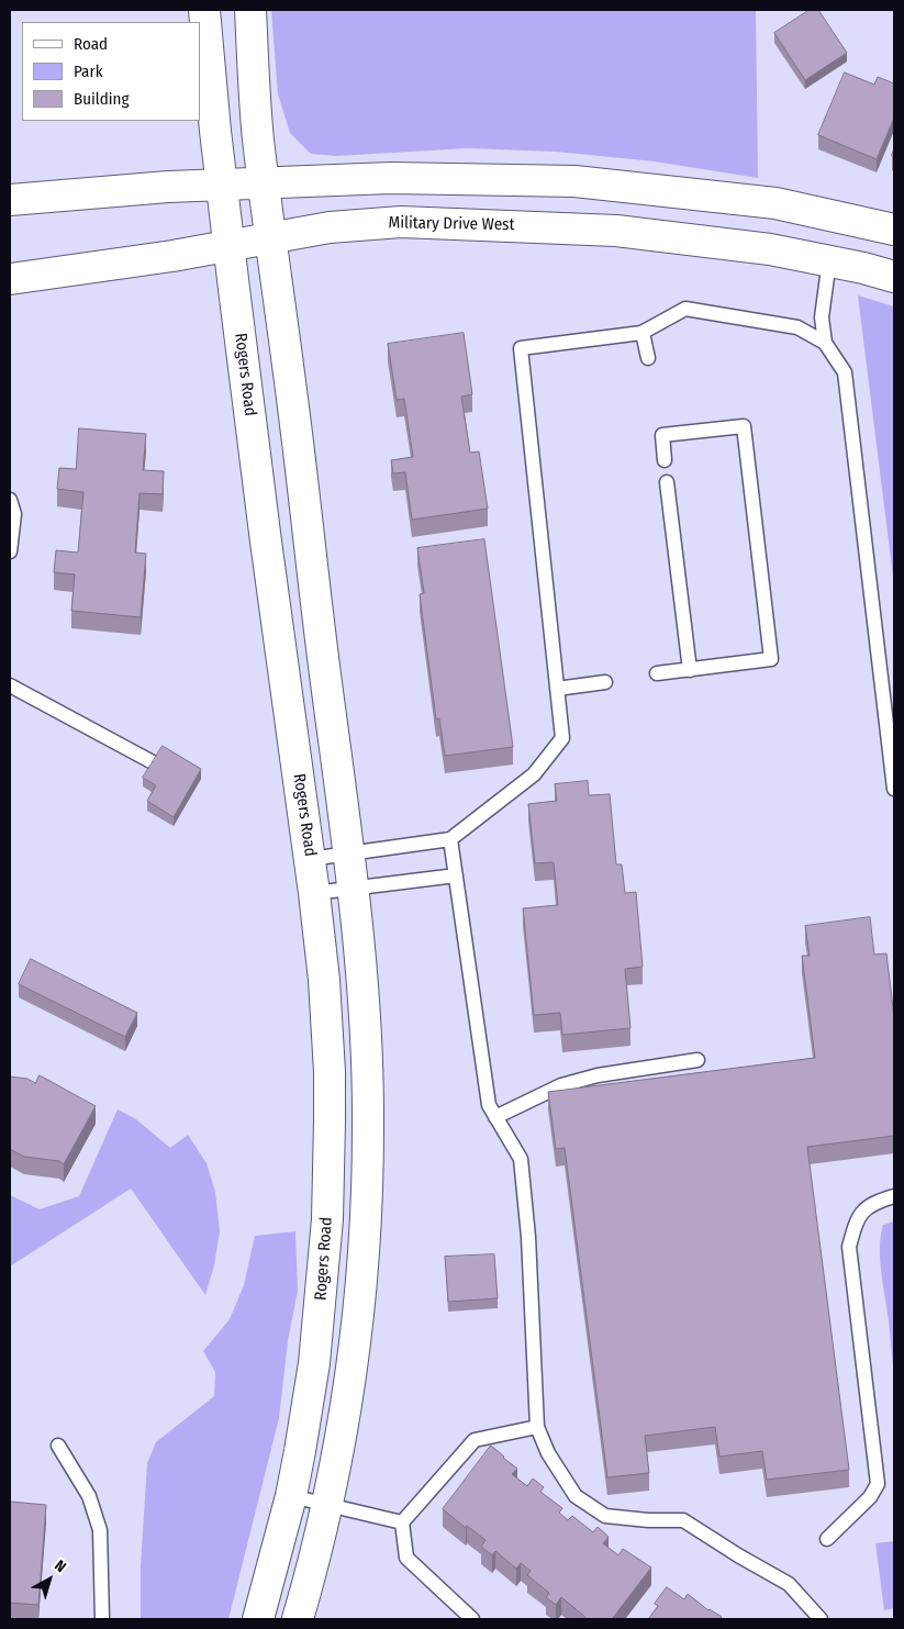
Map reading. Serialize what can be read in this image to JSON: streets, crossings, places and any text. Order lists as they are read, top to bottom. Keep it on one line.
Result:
{"streets":{"main road":["Military Drive West","Rogers Road"]},"crossings":[["Military Drive West","Rogers Road"]],"legend":["Road","Park","Building"],"north":"top right"}
